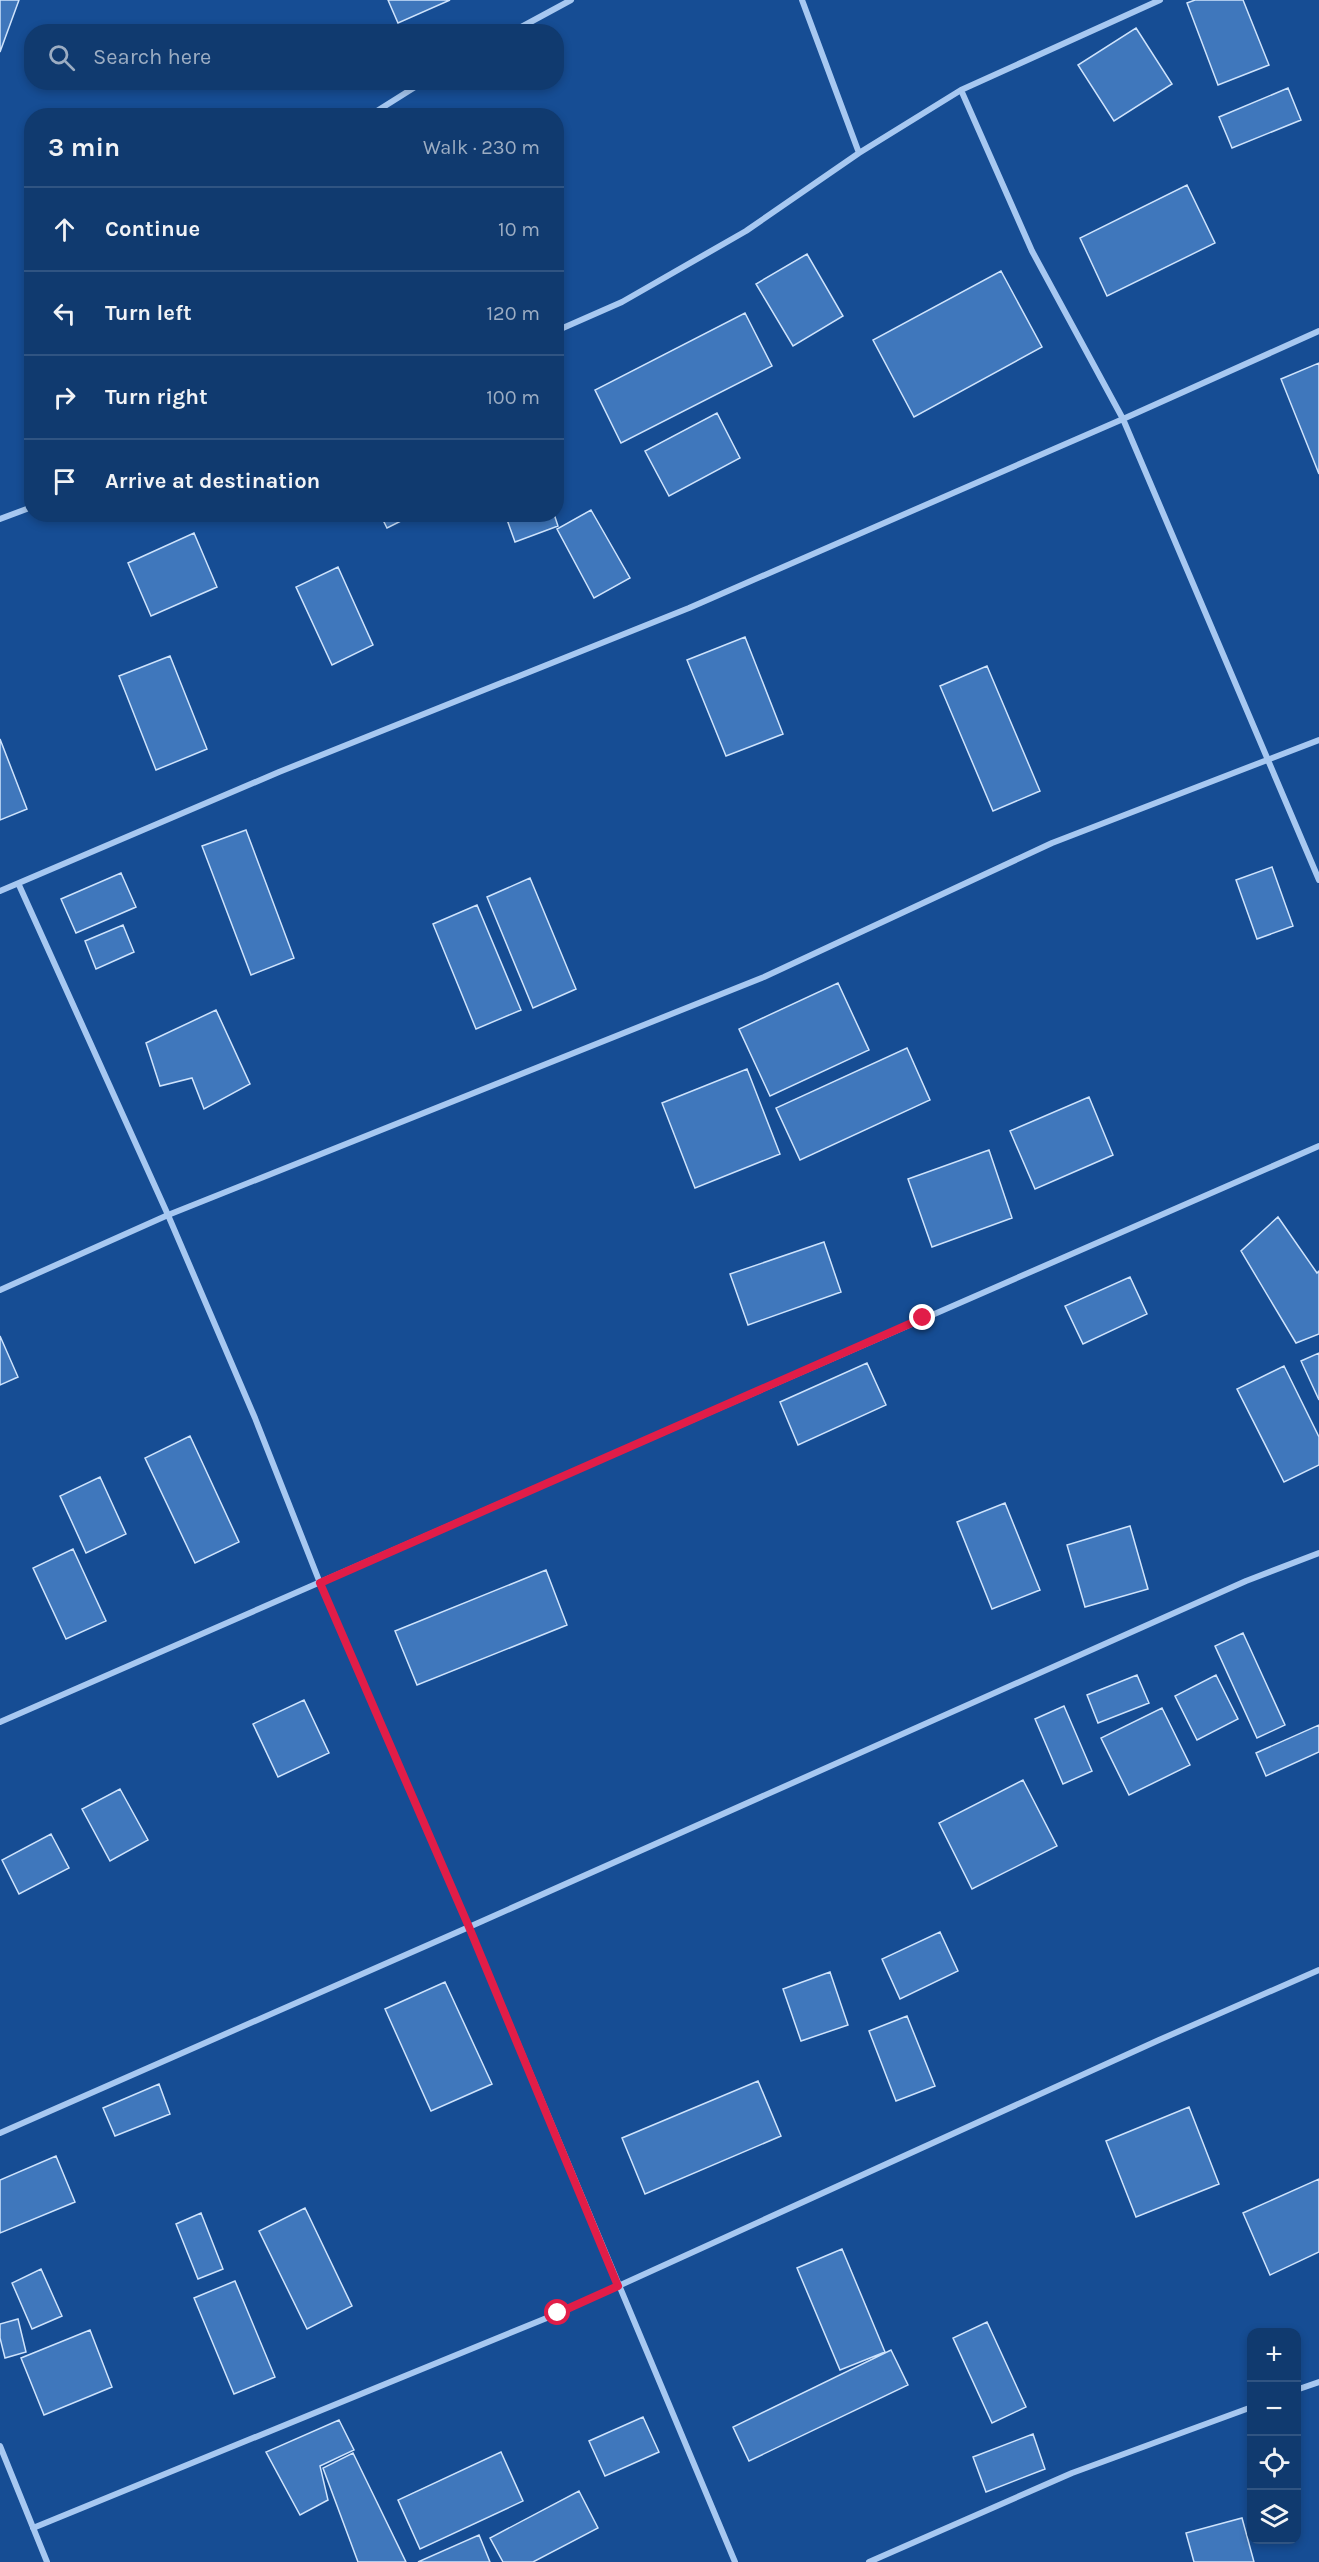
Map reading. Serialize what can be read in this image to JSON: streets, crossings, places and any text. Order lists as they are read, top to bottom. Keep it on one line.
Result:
{"page":{"search":"Search here","heading":["3 min","Walk · 230 m"],"list":[["Continue","10 m"],["Turn left","120 m"],["Turn right","100 m"],"Arrive at destination"],"map_buttons":["+","−"]}}
